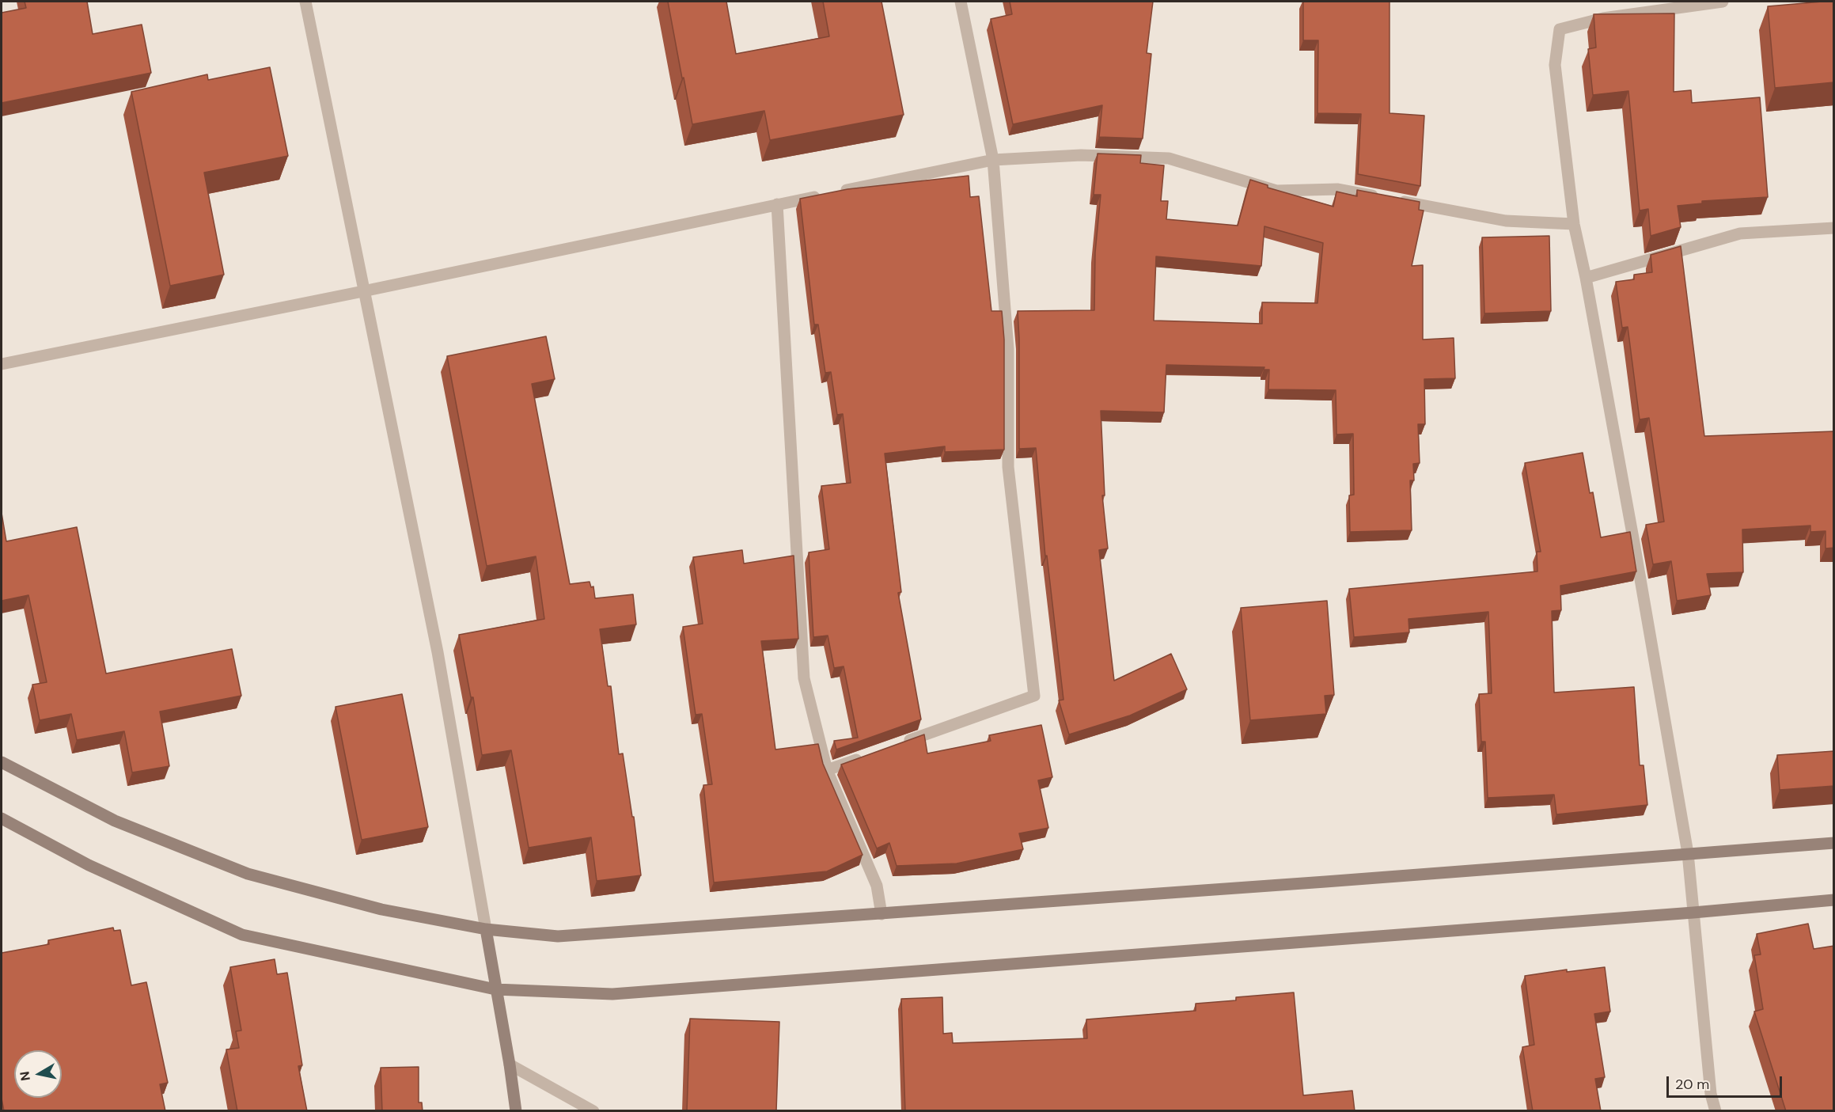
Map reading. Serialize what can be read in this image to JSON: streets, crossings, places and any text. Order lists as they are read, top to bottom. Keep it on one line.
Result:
{"scale_bar":"20 m","north":"left"}
